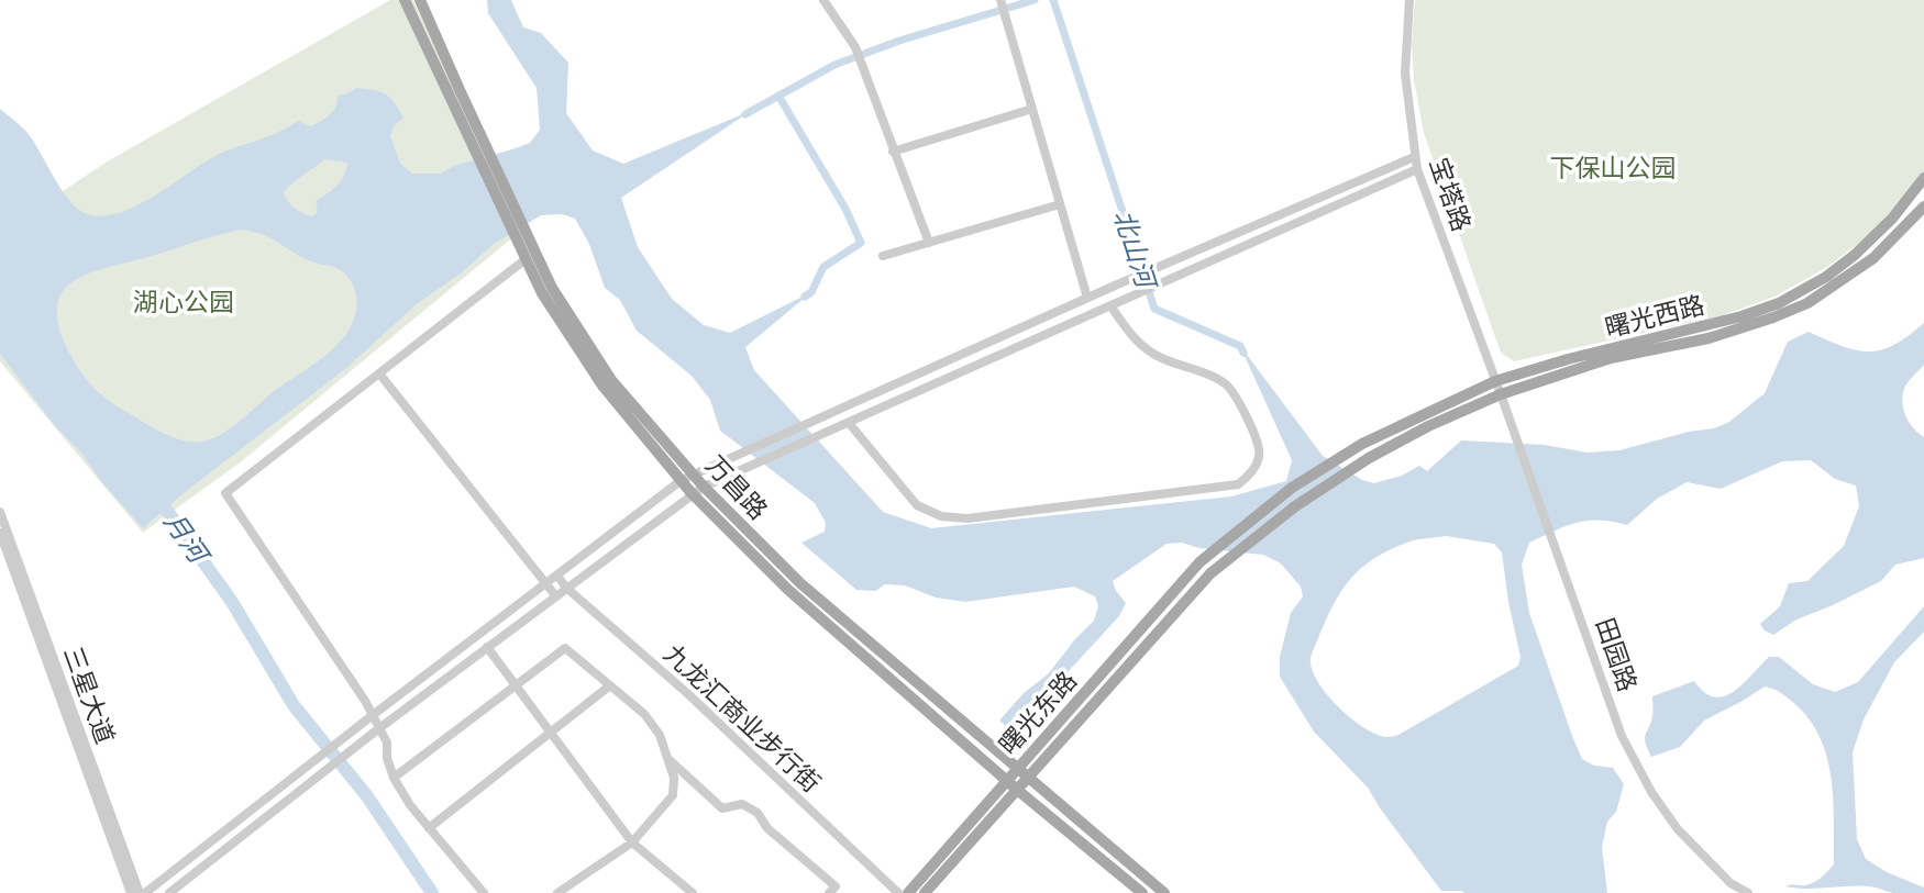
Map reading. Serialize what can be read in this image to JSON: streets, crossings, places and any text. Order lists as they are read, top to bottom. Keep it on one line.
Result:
{"streets":{"main road":["曙光西路","万昌路","曙光东路"],"street":["宝塔路","田园路","三星大道","九龙汇商业步行街"]},"crossings":[["宝塔路","曙光西路"],["宝塔路","田园路"],["曙光西路","田园路"],["曙光西路","曙光东路"],["万昌路","曙光东路"]],"water":["北山河","月河"],"parks":["下保山公园","湖心公园"]}
